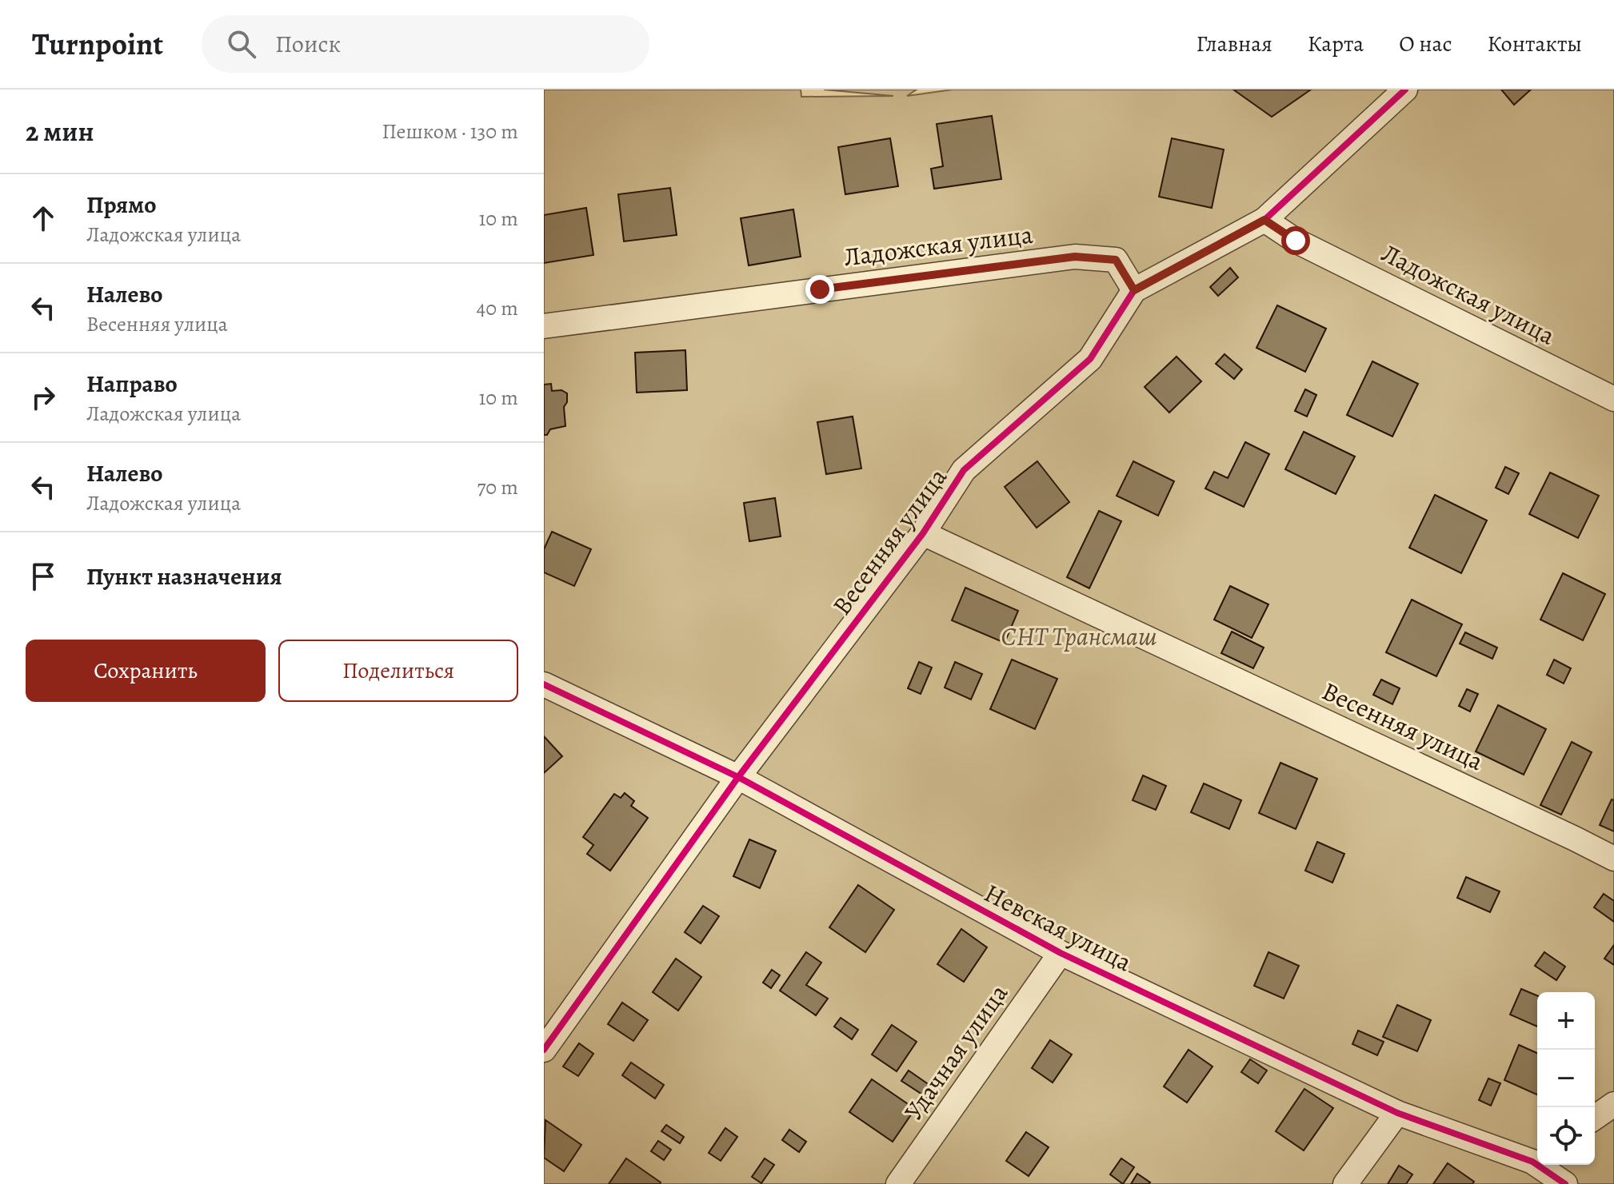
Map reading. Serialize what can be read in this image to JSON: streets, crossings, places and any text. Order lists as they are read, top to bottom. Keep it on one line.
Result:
{"streets":{"street":["Ладожская улица","Весенняя улица","Невская улица","Удачная улица"]},"crossings":[["Ладожская улица","Весенняя улица"],["Весенняя улица","Невская улица"],["Невская улица","Удачная улица"]],"parks":["СНТ Трансмаш"],"page":{"header":"Turnpoint","search":"Поиск","nav":["Главная","Карта","О нас","Контакты"],"heading":["2 мин","Пешком · 130 m"],"list":[["Прямо","Ладожская улица","10 m"],["Налево","Весенняя улица","40 m"],["Направо","Ладожская улица","10 m"],["Налево","Ладожская улица","70 m"],"Пункт назначения"],"buttons":["Сохранить","Поделиться"],"map_buttons":["+","−"]}}
